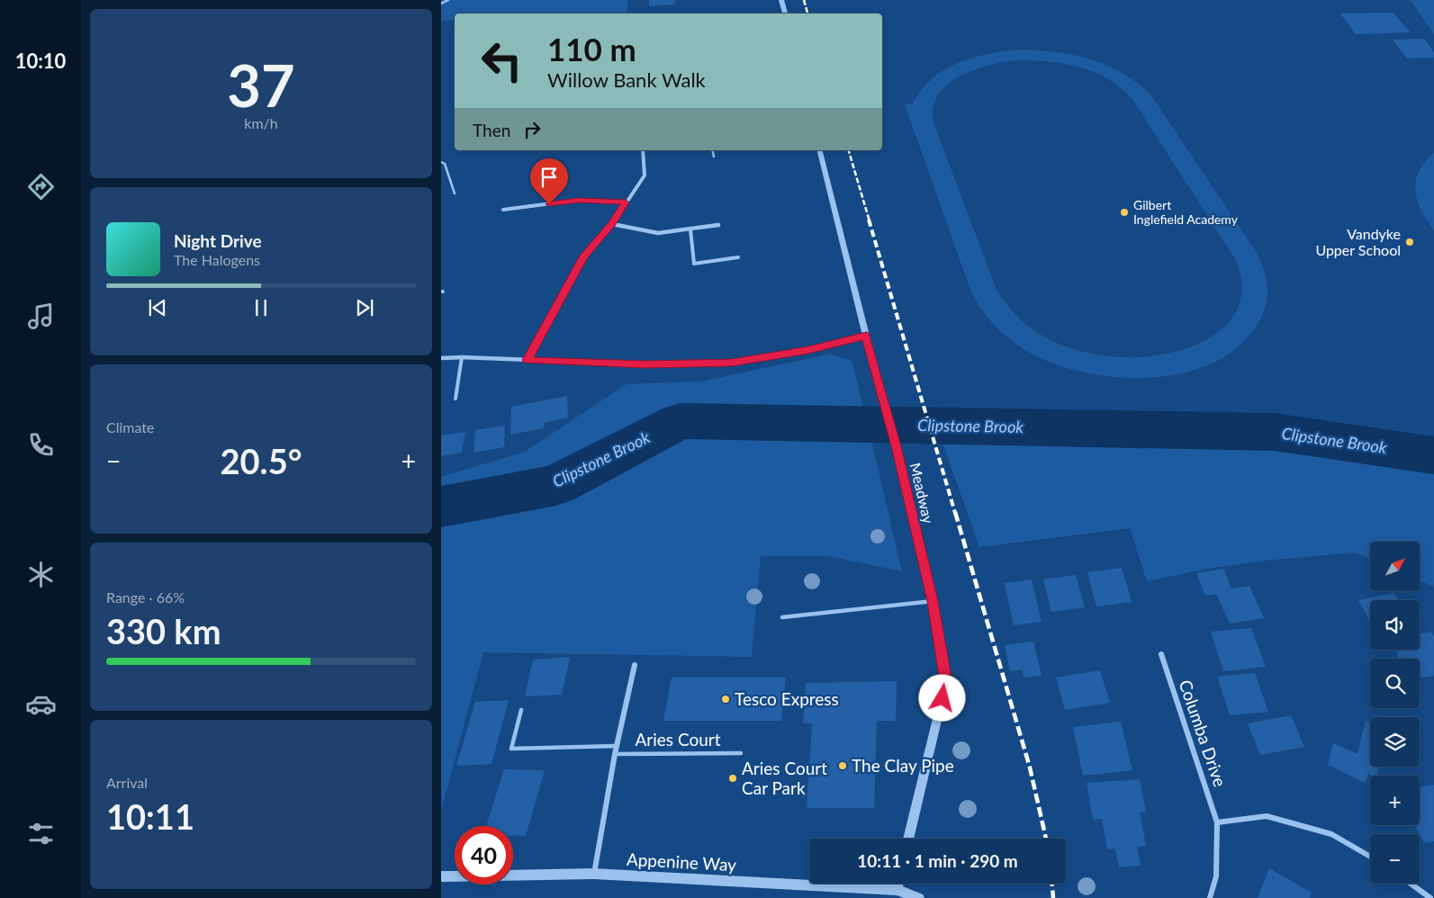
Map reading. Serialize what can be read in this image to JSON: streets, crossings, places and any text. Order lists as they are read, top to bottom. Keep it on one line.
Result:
{"streets":{"street":["Meadway","Columba Drive","Aries Court","Appenine Way"]},"crossings":[["Aries Court","Appenine Way"]],"water":["Clipstone Brook"],"places":["Gilbert Inglefield Academy","Vandyke Upper School","Tesco Express","The Clay Pipe","Aries Court Car Park"],"north":"top right","page":{"tabs":"10:10","tile":[["37","km/h"],"Climate",["Range · 66%","330 km"],["Arrival","10:11"]],"turn":["110 m","Willow Bank Walk"],"then":"Then","song":["Night Drive","The Halogens"],"heat":["−","20.5°","+"],"map_buttons":["+","−"],"limit":"40","trip":"10:11 · 1 min · 290 m"}}
